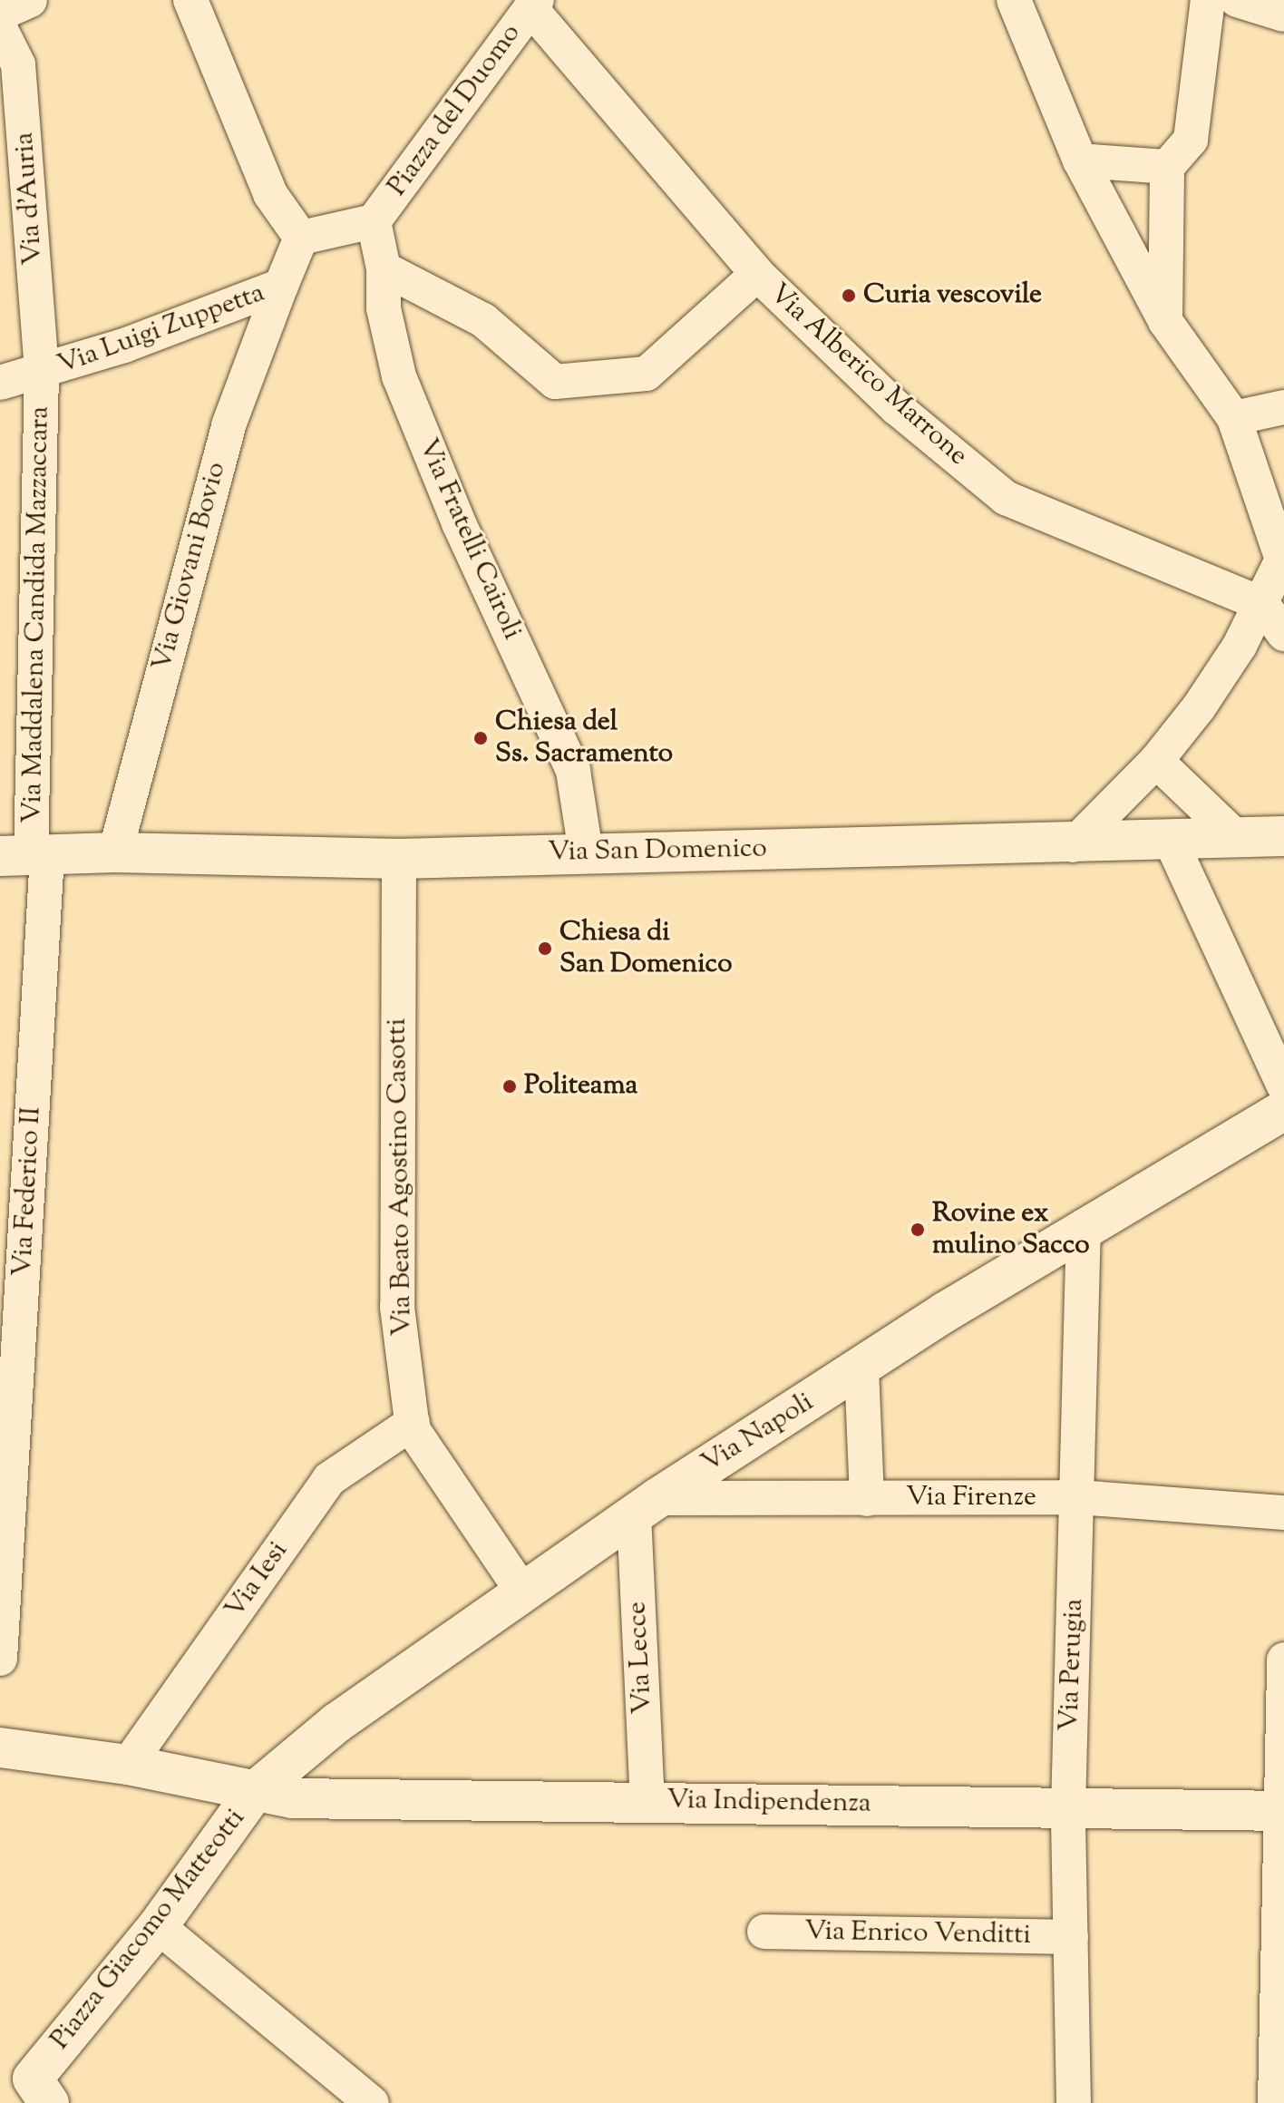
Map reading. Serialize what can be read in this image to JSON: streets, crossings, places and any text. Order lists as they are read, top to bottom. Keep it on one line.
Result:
{"streets":{"street":["Piazza del Duomo","Via d'Auria","Via Luigi Zuppetta","Via Alberico Marrone","Via Fratelli Cairoli","Via Giovani Bovio","Via Maddalena Candida Mazzaccara","Via San Domenico","Via Beato Agostino Casotti","Via Federico II","Via Napoli","Via Firenze","Via Iesi","Via Lecce","Via Perugia","Via Indipendenza","Piazza Giacomo Matteotti","Via Enrico Venditti"]},"crossings":[["Piazza del Duomo","Via Alberico Marrone"],["Piazza del Duomo","Via Fratelli Cairoli"],["Via d'Auria","Via Luigi Zuppetta"],["Via d'Auria","Via Maddalena Candida Mazzaccara"],["Via Luigi Zuppetta","Via Giovani Bovio"],["Via Luigi Zuppetta","Via Maddalena Candida Mazzaccara"],["Via Fratelli Cairoli","Via San Domenico"],["Via Giovani Bovio","Via San Domenico"],["Via Maddalena Candida Mazzaccara","Via San Domenico"],["Via Maddalena Candida Mazzaccara","Via Federico II"],["Via San Domenico","Via Beato Agostino Casotti"],["Via San Domenico","Via Federico II"],["Via Beato Agostino Casotti","Via Napoli"],["Via Beato Agostino Casotti","Via Iesi"],["Via Napoli","Via Firenze"],["Via Napoli","Via Lecce"],["Via Napoli","Via Perugia"],["Via Napoli","Via Indipendenza"],["Via Napoli","Piazza Giacomo Matteotti"],["Via Firenze","Via Lecce"],["Via Firenze","Via Perugia"],["Via Iesi","Piazza Giacomo Matteotti"],["Via Lecce","Via Indipendenza"],["Via Perugia","Via Indipendenza"],["Via Perugia","Via Enrico Venditti"],["Via Indipendenza","Piazza Giacomo Matteotti"]],"places":["Curia vescovile","Chiesa del Ss. Sacramento","Chiesa di San Domenico","Politeama","Rovine ex mulino Sacco"]}
